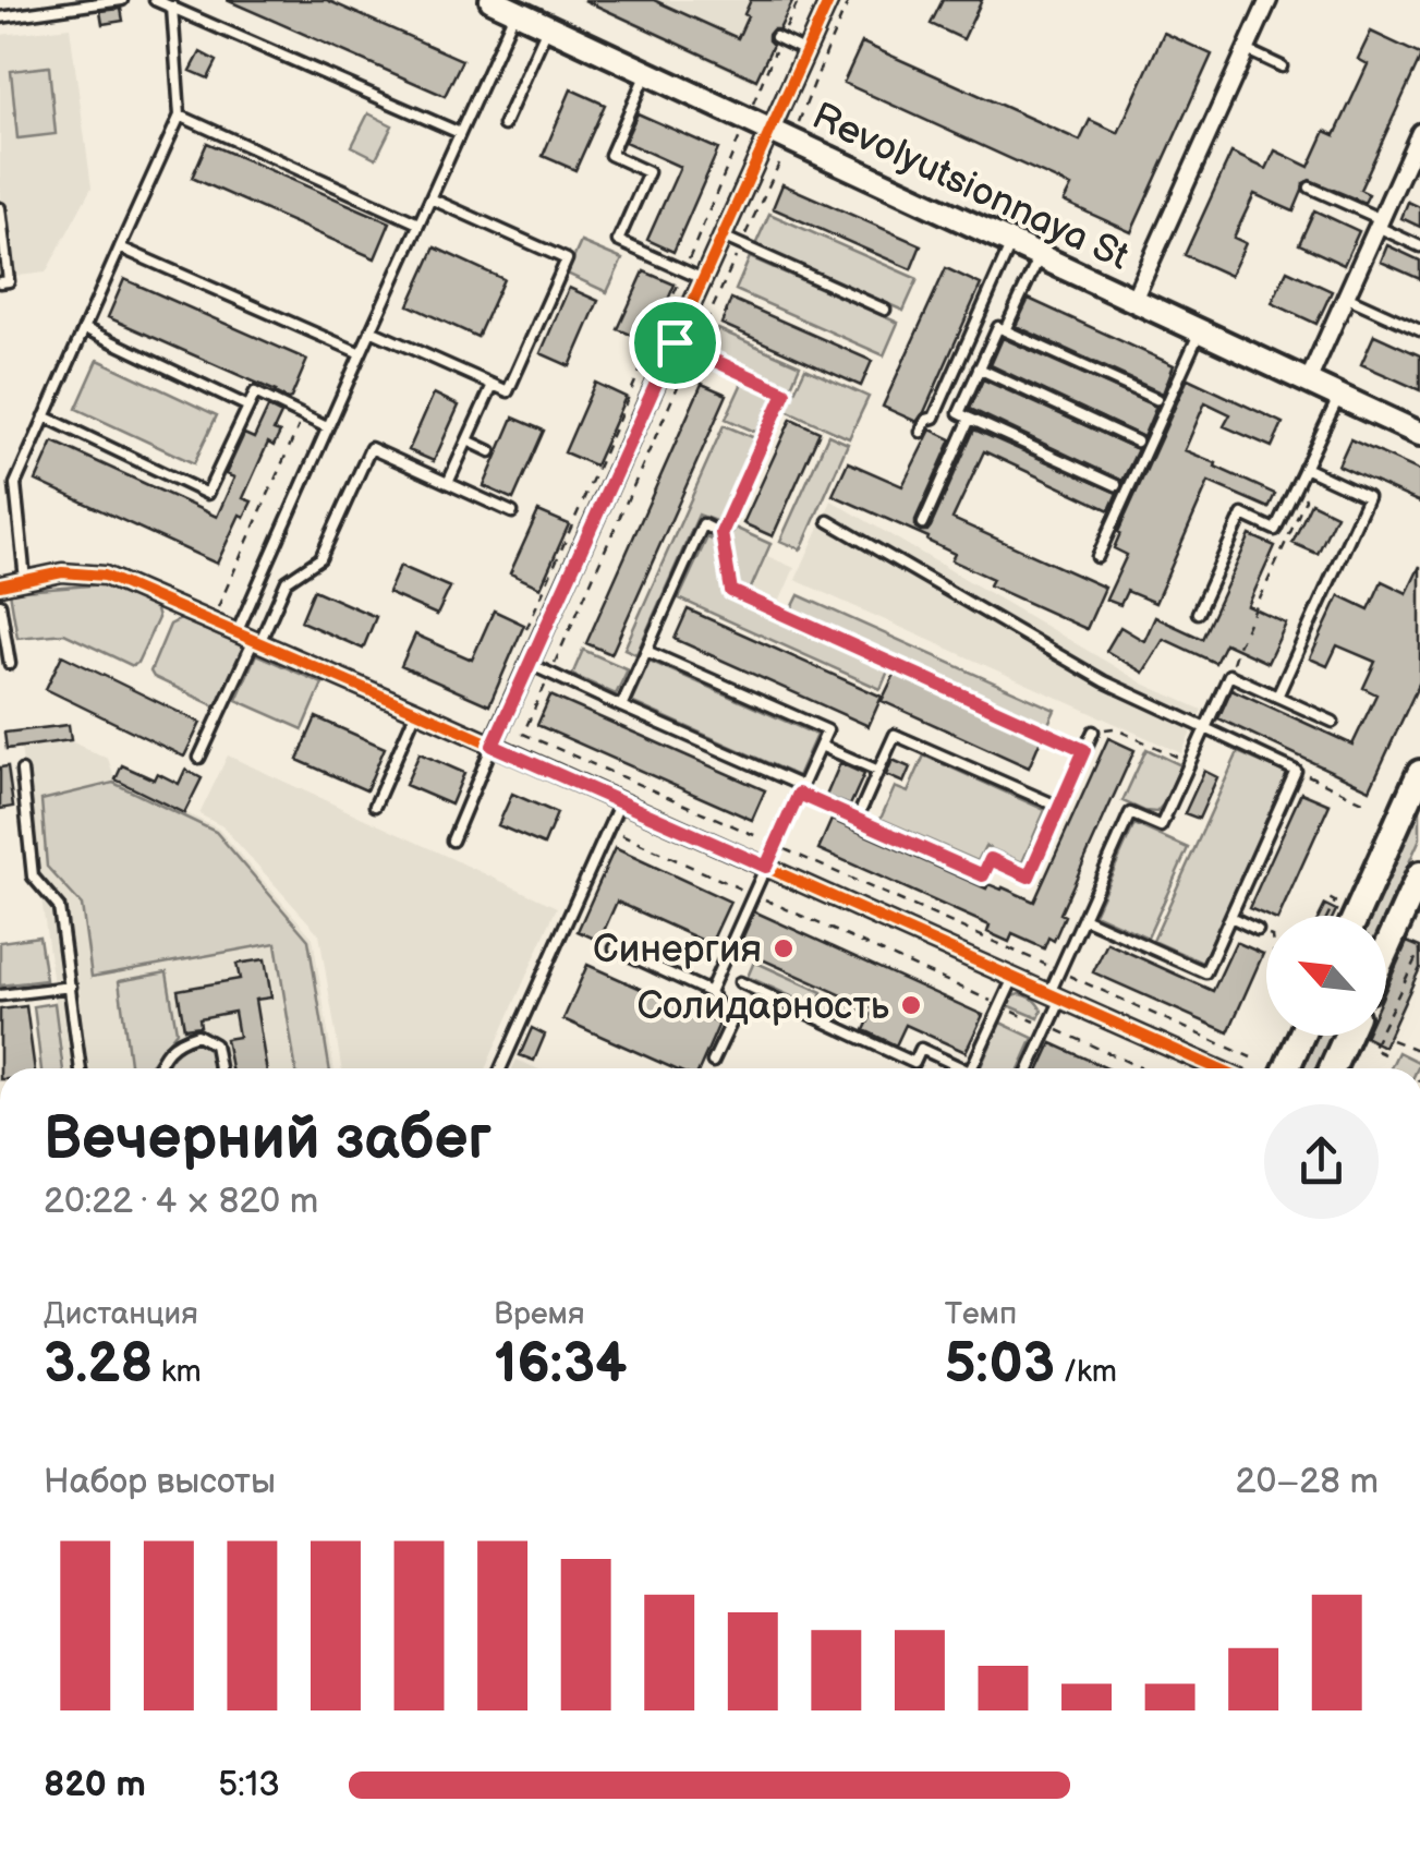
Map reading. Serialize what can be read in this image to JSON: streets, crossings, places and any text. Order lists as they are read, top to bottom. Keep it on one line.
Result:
{"streets":{"main road":["Revolyutsionnaya St"]},"places":["Синергия","Солидарность"],"north":"top left","page":{"heading":["Вечерний забег","20:22 · 4 × 820 m"],"stats":[["Дистанция","3.28 km"],["Время","16:34"],["Темп","5:03 /km"]],"chart":["Набор высоты","20–28 m"],"list":[{"name":"820 m","note":"5:13"}]}}
